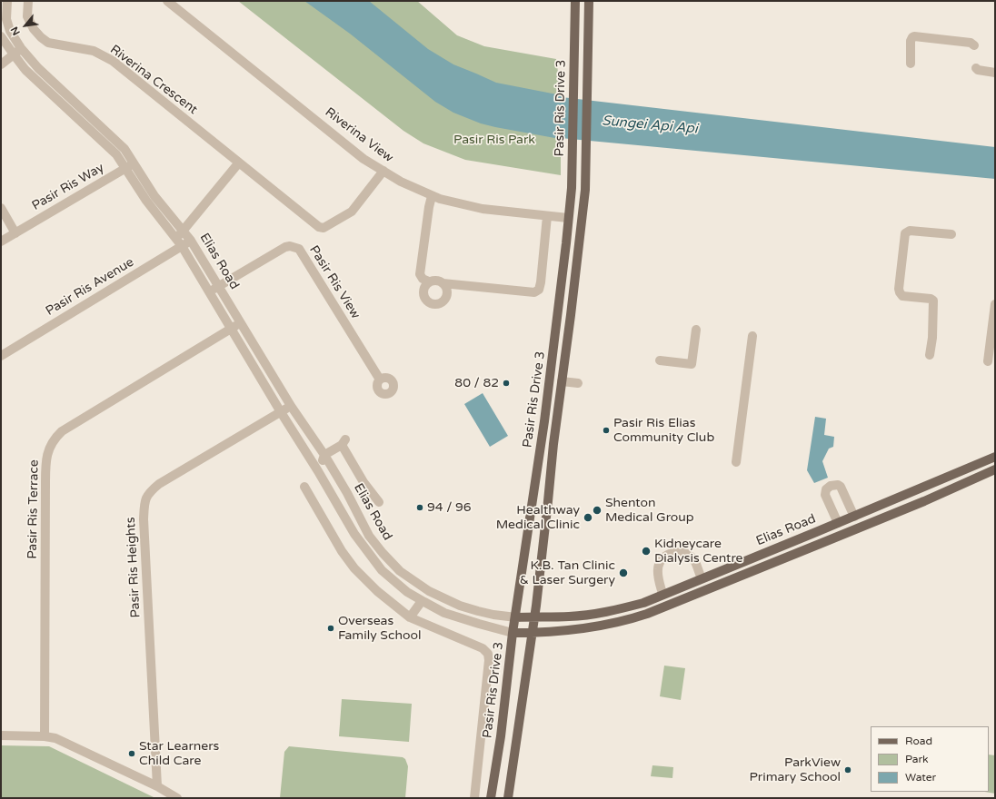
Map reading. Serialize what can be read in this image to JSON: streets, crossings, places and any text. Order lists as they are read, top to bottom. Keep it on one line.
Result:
{"streets":{"main road":["Pasir Ris Drive 3","Elias Road"],"street":["Riverina Crescent","Riverina View","Pasir Ris Way","Pasir Ris View","Pasir Ris Avenue","Pasir Ris Terrace","Pasir Ris Heights"]},"crossings":[["Riverina Crescent","Riverina View"],["Pasir Ris Drive 3","Riverina View"],["Pasir Ris Drive 3","Elias Road"],["Pasir Ris Way","Elias Road"],["Elias Road","Pasir Ris View"],["Elias Road","Pasir Ris Avenue"],["Elias Road","Pasir Ris Terrace"],["Elias Road","Pasir Ris Heights"]],"water":["Sungei Api Api"],"parks":["Pasir Ris Park"],"places":["80 / 82","Pasir Ris Elias Community Club","94 / 96","Shenton Medical Group","Healthway Medical Clinic","Kidneycare Dialysis Centre","K.B. Tan Clinic & Laser Surgery","Overseas Family School","Star Learners Child Care","ParkView Primary School"],"legend":["Road","Park","Water"],"north":"bottom left"}
